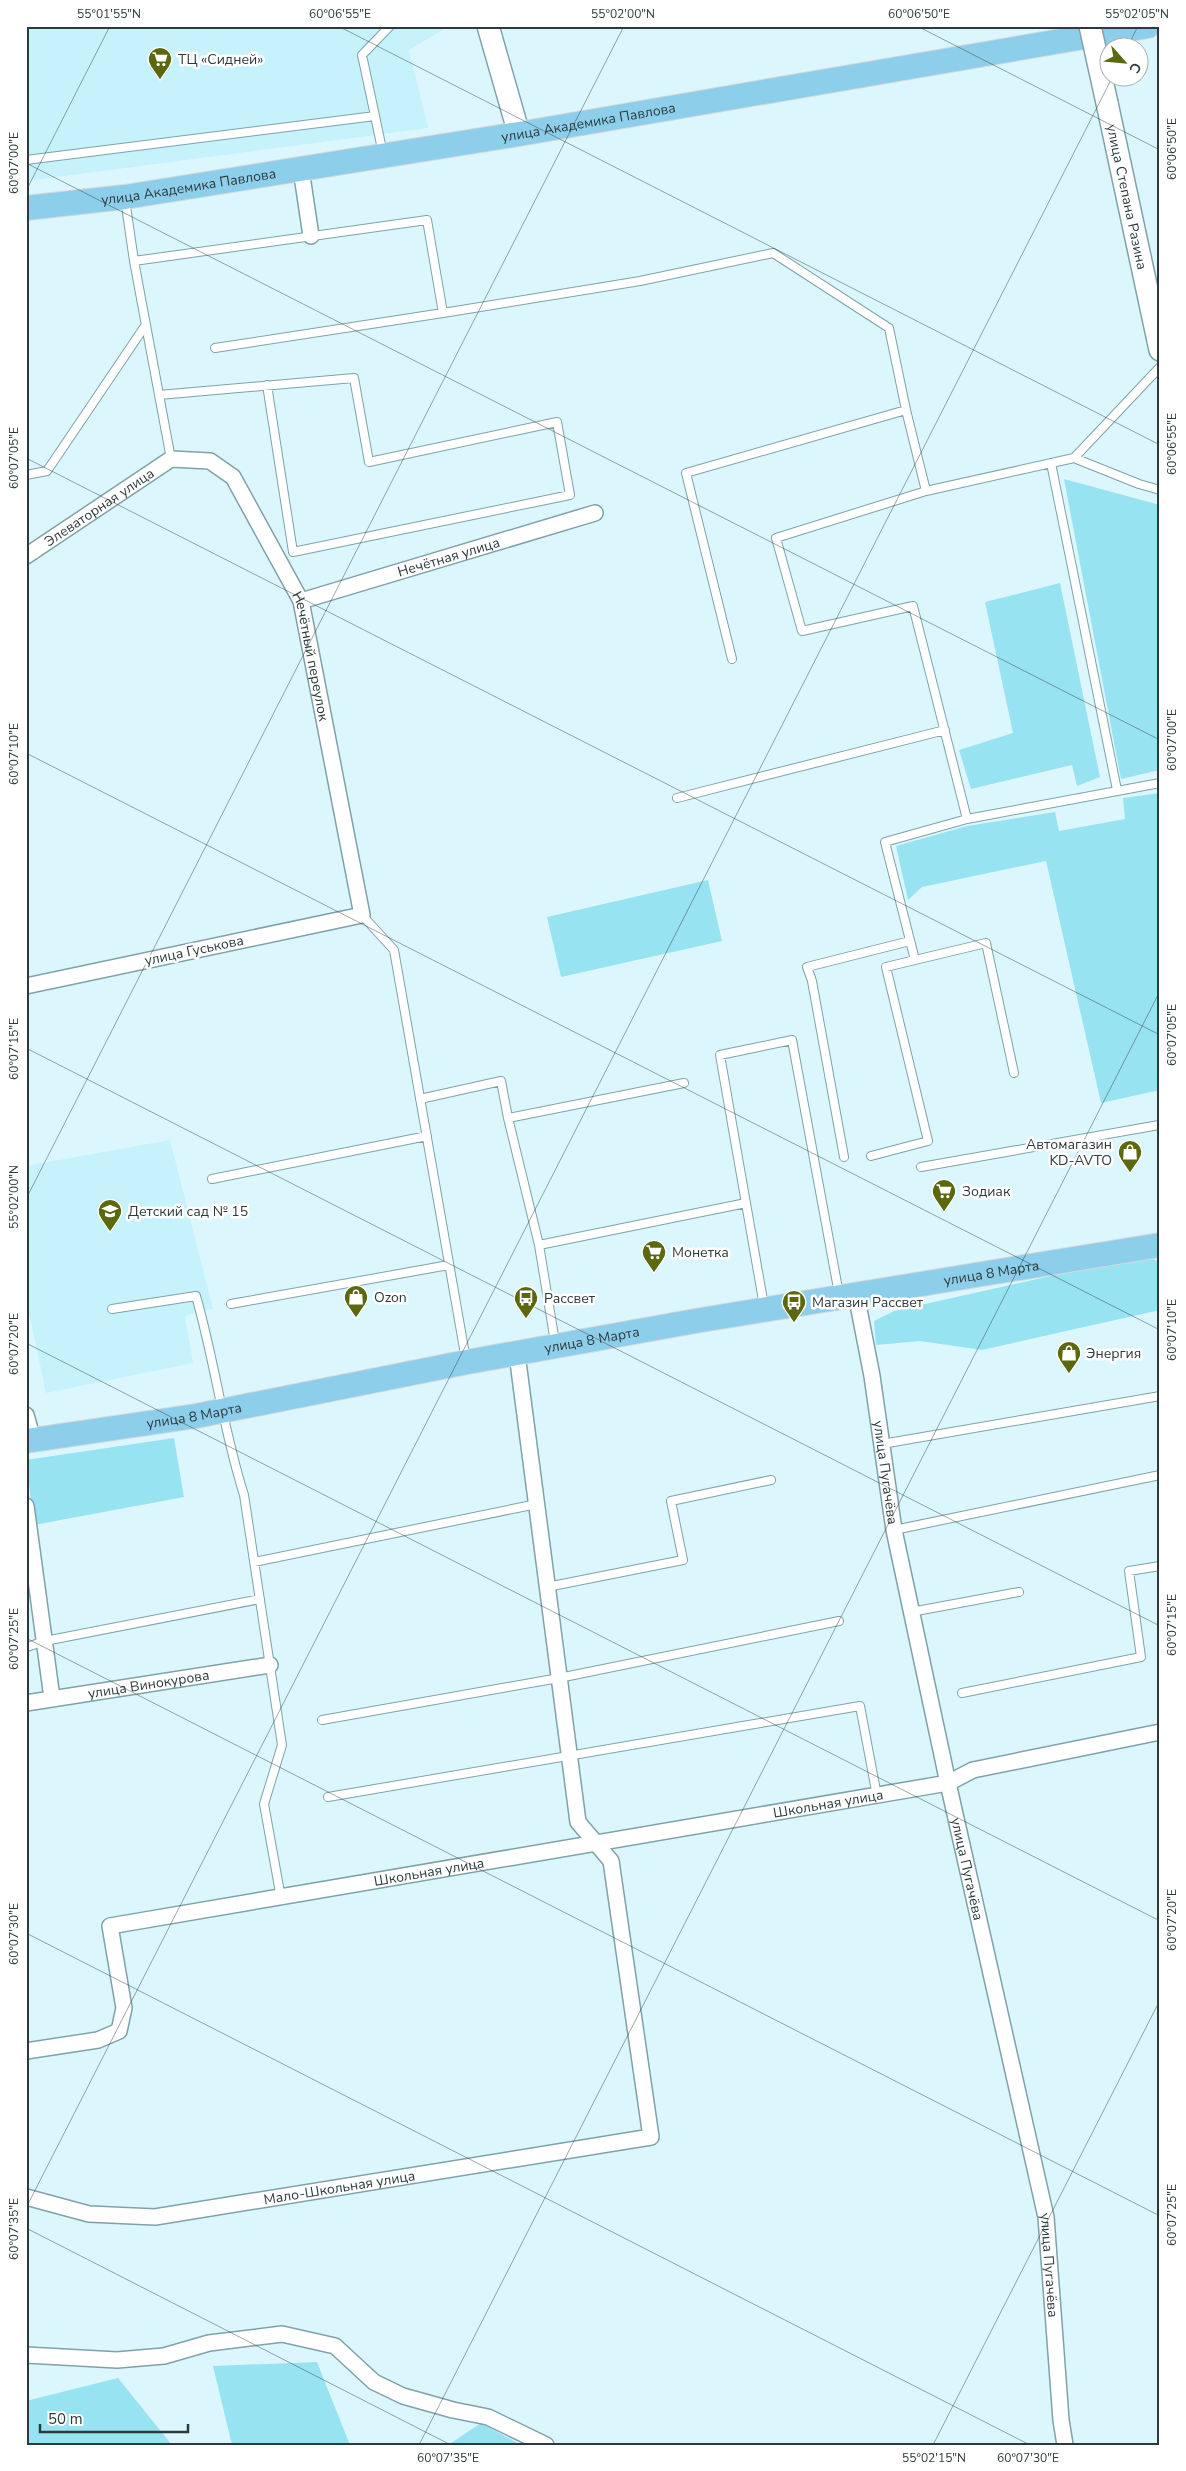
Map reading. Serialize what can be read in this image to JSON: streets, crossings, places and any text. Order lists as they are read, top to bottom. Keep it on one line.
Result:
{"streets":{"main road":["улица Академика Павлова","улица Степана Разина","улица 8 Марта"],"street":["Элеваторная улица","Нечётная улица","Нечётный переулок","улица Гуськова","улица Пугачёва","улица Винокурова","Школьная улица","Мало-Школьная улица"]},"crossings":[["Элеваторная улица","Нечётный переулок"],["Нечётная улица","Нечётный переулок"],["Нечётный переулок","улица Гуськова"],["улица 8 Марта","улица Пугачёва"],["улица Пугачёва","Школьная улица"],["Школьная улица","Мало-Школьная улица"]],"places":{"supermarket":["ТЦ «Сидней»","Зодиак","Монетка"],"shop":["Автомагазин KD-AVTO","Ozon","Энергия"],"school or university":["Детский сад № 15"],"bus stop":["Рассвет","Магазин Рассвет"]},"scale_bar":"50 m","north":"bottom right","coordinates":["55°01'55\"N","60°06'55\"E","55°02'00\"N","60°06'50\"E","55°02'05\"N","60°07'00\"E","60°07'05\"E","60°07'10\"E","60°07'15\"E","60°07'20\"E","60°07'25\"E","60°07'30\"E","60°07'35\"E","55°02'15\"N"]}
